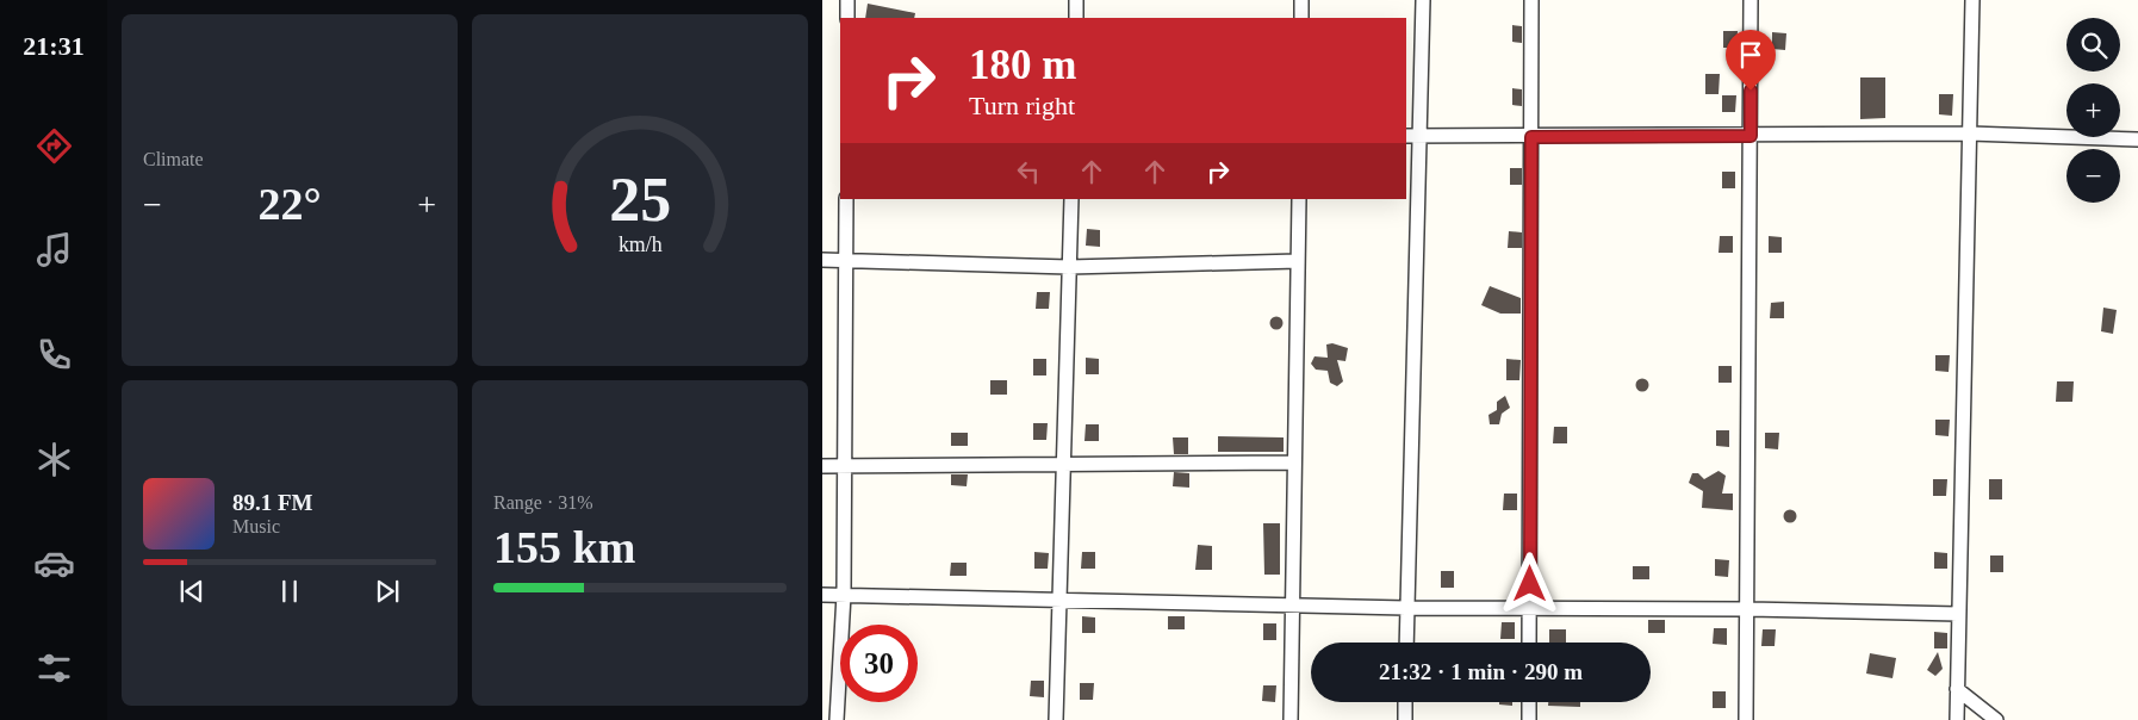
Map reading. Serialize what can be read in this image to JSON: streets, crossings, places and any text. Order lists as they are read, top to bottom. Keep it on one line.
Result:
{"page":{"tabs":"21:31","tile":["Climate",["Range · 31%","155 km"]],"map_buttons":["+","−"],"turn":["180 m","Turn right"],"heat":["−","22°","+"],"song":["89.1 FM","Music"],"limit":"30","trip":"21:32 · 1 min · 290 m","gauge":["25","km/h"]}}
